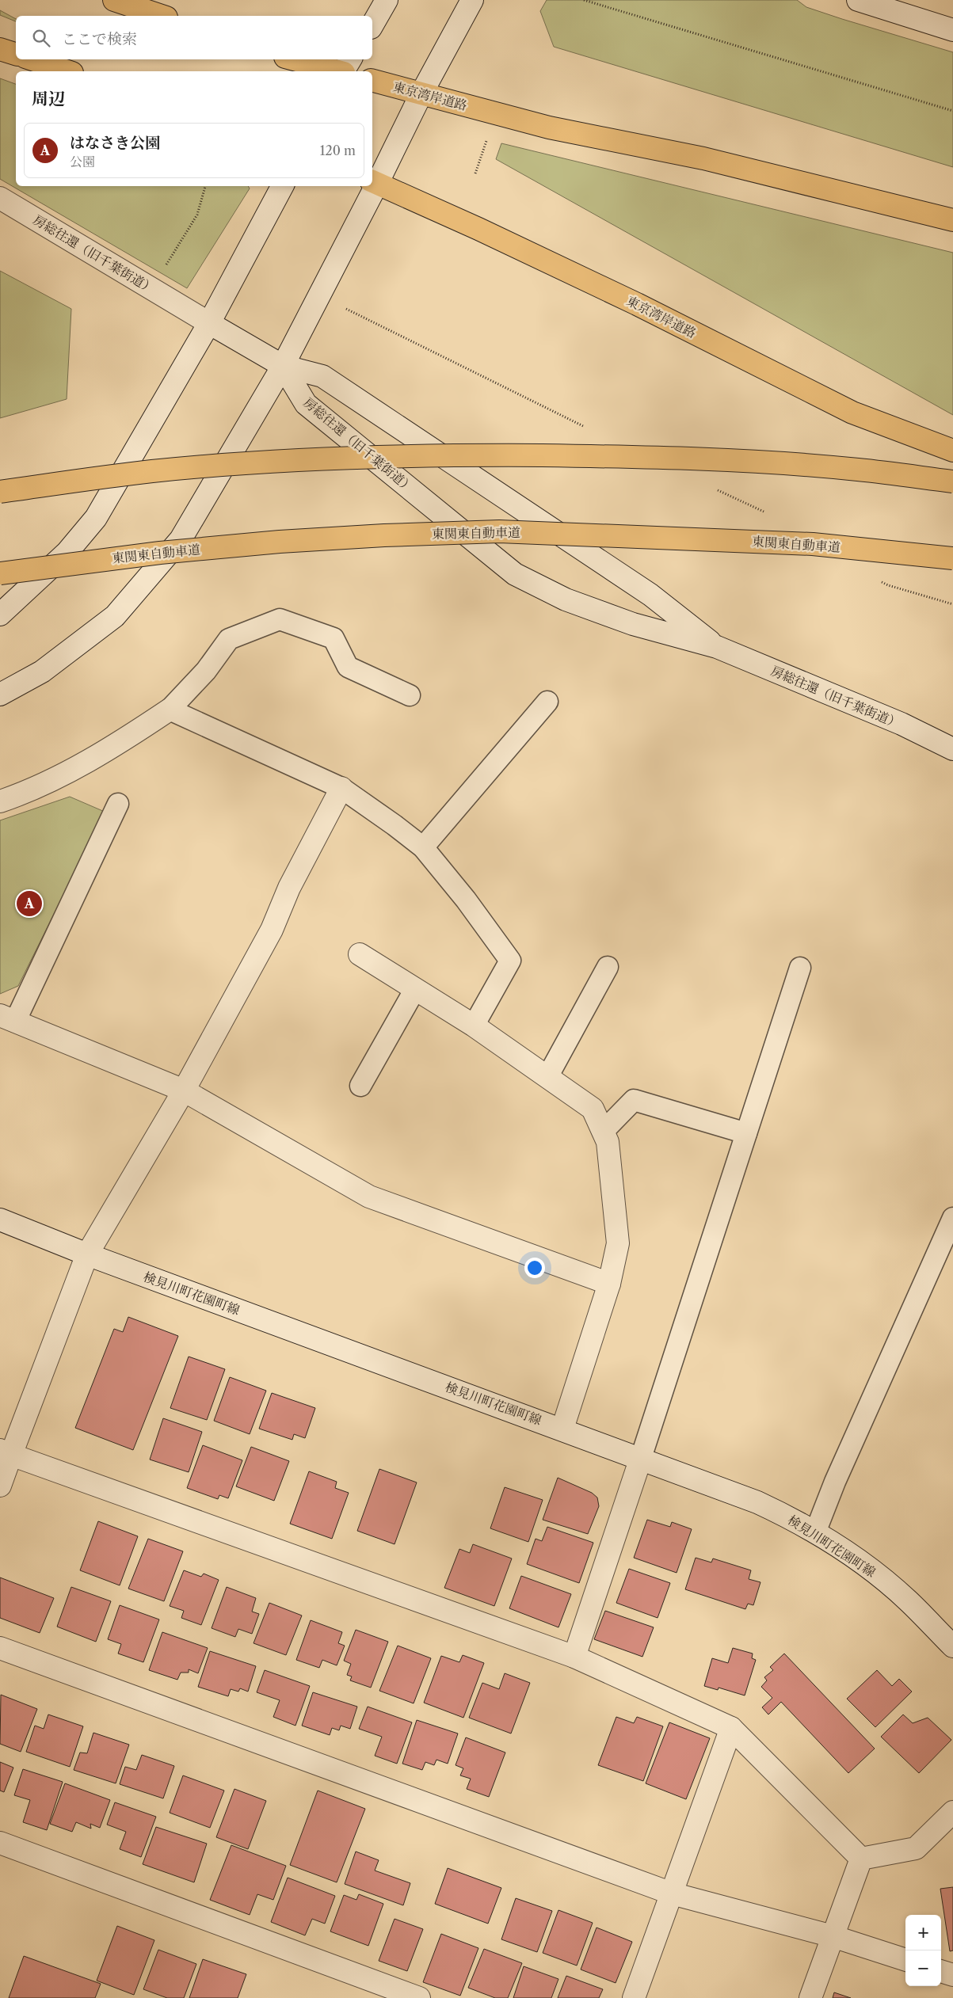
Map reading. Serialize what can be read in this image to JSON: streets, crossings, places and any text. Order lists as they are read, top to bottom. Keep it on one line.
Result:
{"streets":{"highway":["東京湾岸道路","東関東自動車道"],"street":["房総往還（旧千葉街道）","検見川町花園町線"]},"page":{"search":"ここで検索","heading":"周辺","list":[{"mark":"A","name":"はなさき公園","note":"公園","value":"120 m"}],"pins":"A","map_buttons":["+","−"]}}
